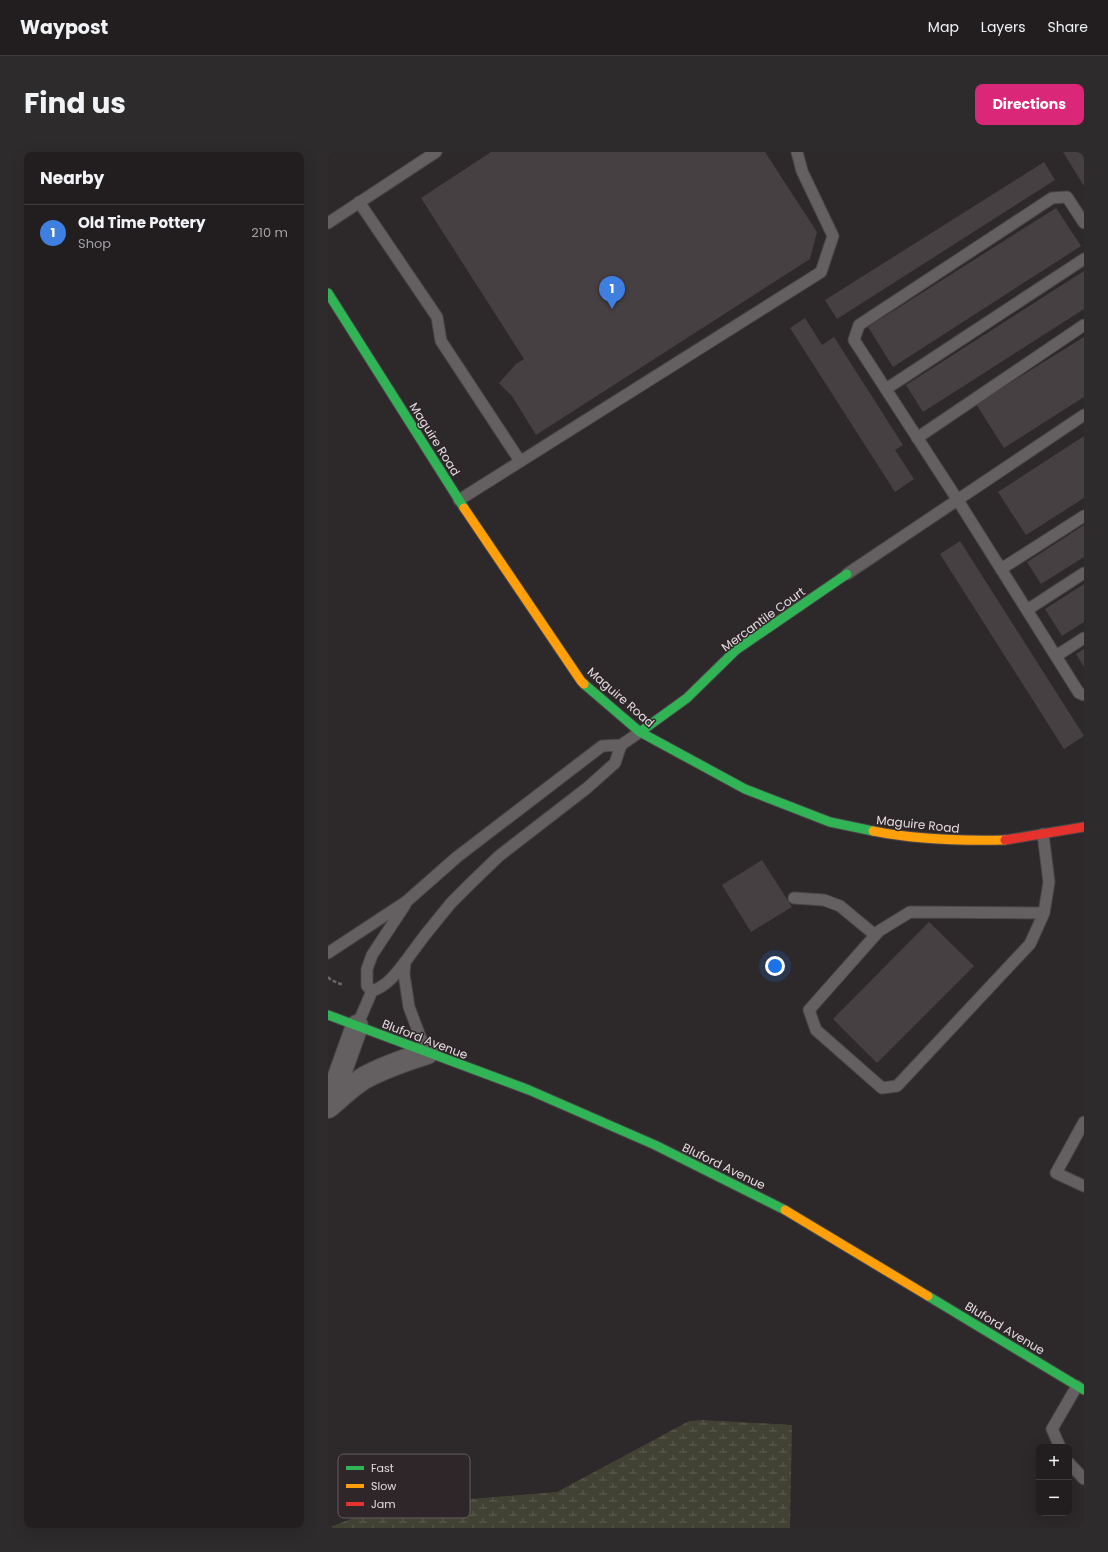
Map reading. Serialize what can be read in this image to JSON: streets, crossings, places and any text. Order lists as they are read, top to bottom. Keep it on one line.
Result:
{"streets":{"street":["Maguire Road","Mercantile Court","Bluford Avenue"]},"crossings":[["Maguire Road","Mercantile Court"]],"legend":["Fast","Slow","Jam"],"page":{"header":"Waypost","nav":["Map","Layers","Share"],"title":"Find us","buttons":"Directions","heading":"Nearby","list":[{"mark":"1","name":"Old Time Pottery","note":"Shop","value":"210 m"}],"pins":"1","map_buttons":["+","−"]}}
